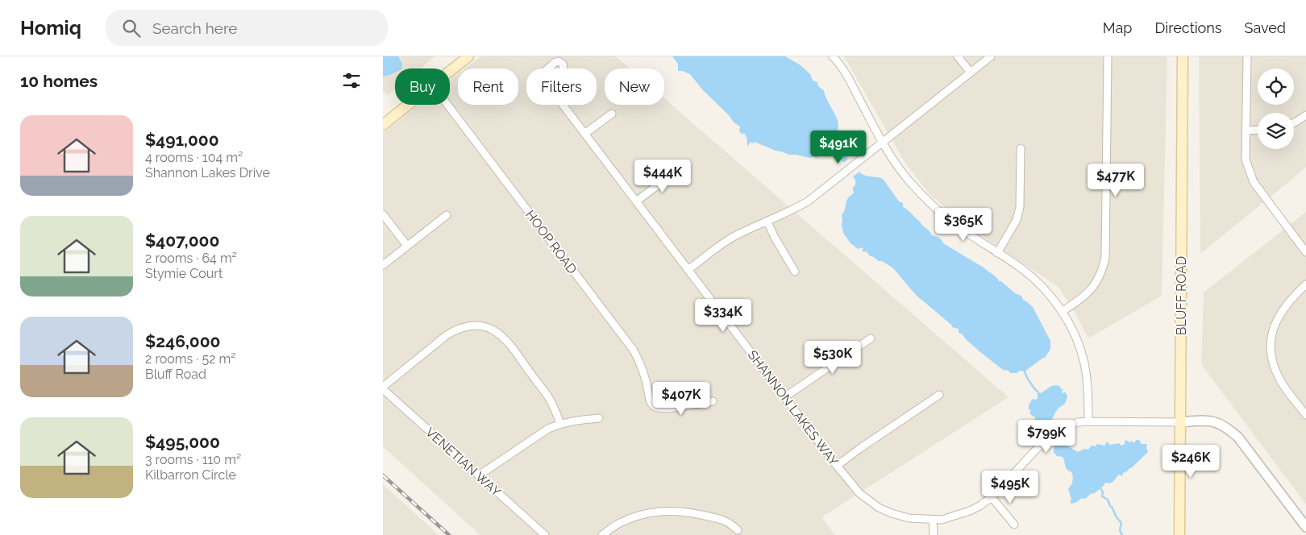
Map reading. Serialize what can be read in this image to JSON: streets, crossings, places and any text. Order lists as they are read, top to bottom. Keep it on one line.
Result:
{"streets":{"main road":["BLUFF ROAD"],"street":["HOOP ROAD","SHANNON LAKES WAY","VENETIAN WAY"]},"crossings":[["BLUFF ROAD","SHANNON LAKES WAY"]],"page":{"header":"Homiq","search":"Search here","nav":["Map","Directions","Saved"],"heading":"10 homes","chip":["Buy","Rent","Filters","New"],"list":[{"name":"$491,000","note":"4 rooms · 104 m² · Shannon Lakes Drive"},{"name":"$407,000","note":"2 rooms · 64 m² · Stymie Court"},{"name":"$246,000","note":"2 rooms · 52 m² · Bluff Road"},{"name":"$495,000","note":"3 rooms · 110 m² · Kilbarron Circle"}],"price":["$491K","$444K","$477K","$365K","$334K","$530K","$407K","$799K","$246K","$495K"]}}
